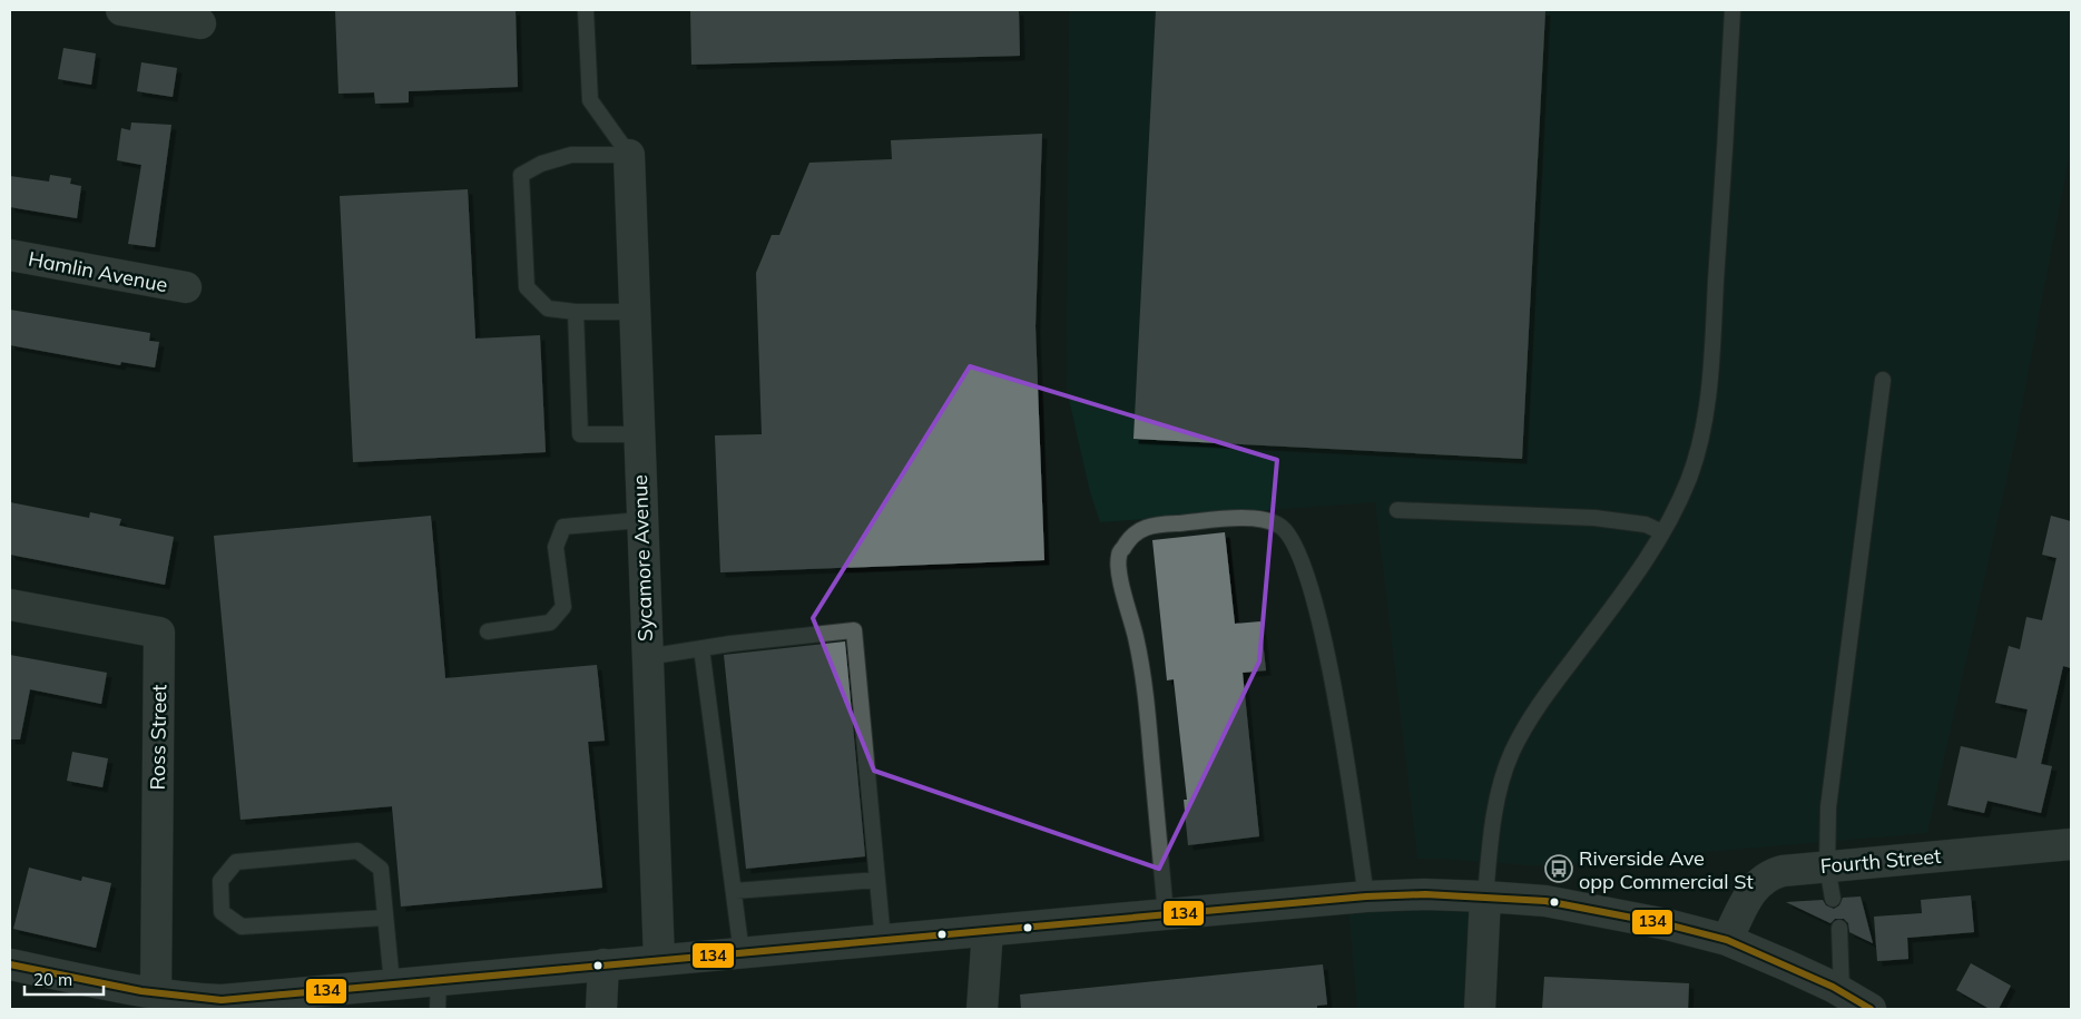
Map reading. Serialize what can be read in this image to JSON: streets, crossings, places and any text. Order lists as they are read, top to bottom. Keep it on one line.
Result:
{"streets":{"street":["Hamlin Avenue","Sycamore Avenue","Ross Street","Fourth Street"]},"places":{"bus stop":["Riverside Ave opp Commercial St"]},"lines":["transit line 134"],"scale_bar":"20 m"}
